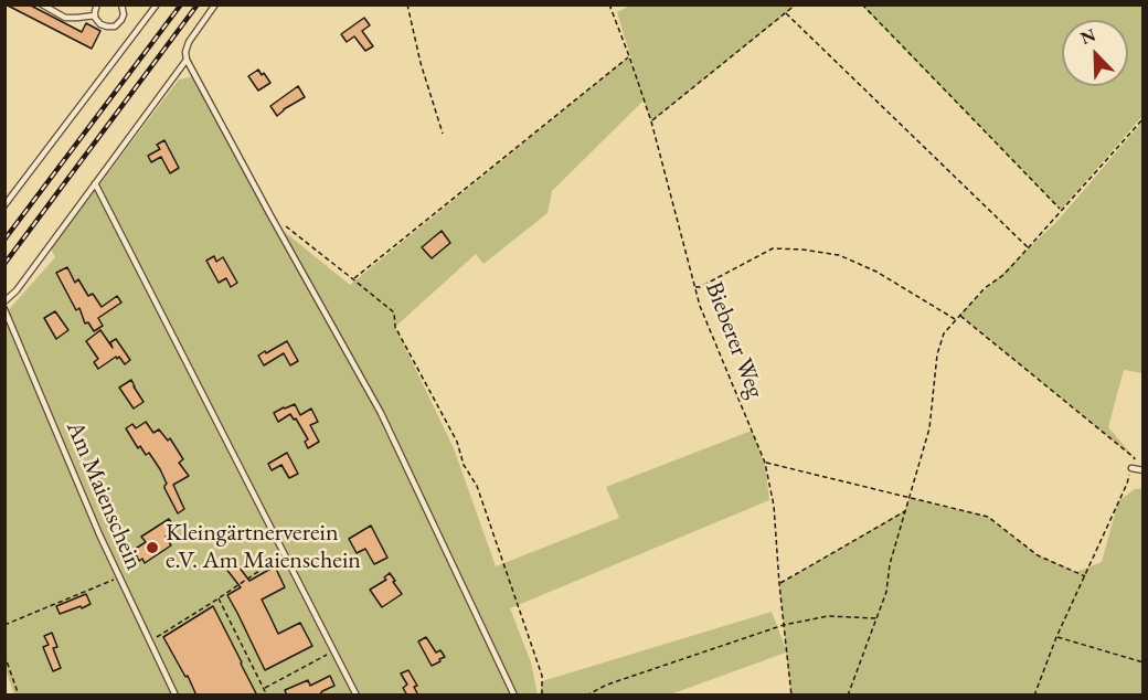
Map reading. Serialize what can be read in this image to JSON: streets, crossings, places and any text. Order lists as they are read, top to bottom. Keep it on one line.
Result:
{"streets":{"lane":["Am Maienschein"],"path":["Bieberer Weg"]},"places":["Kleingärtnerverein e.V. Am Maienschein"],"north":"top left"}
